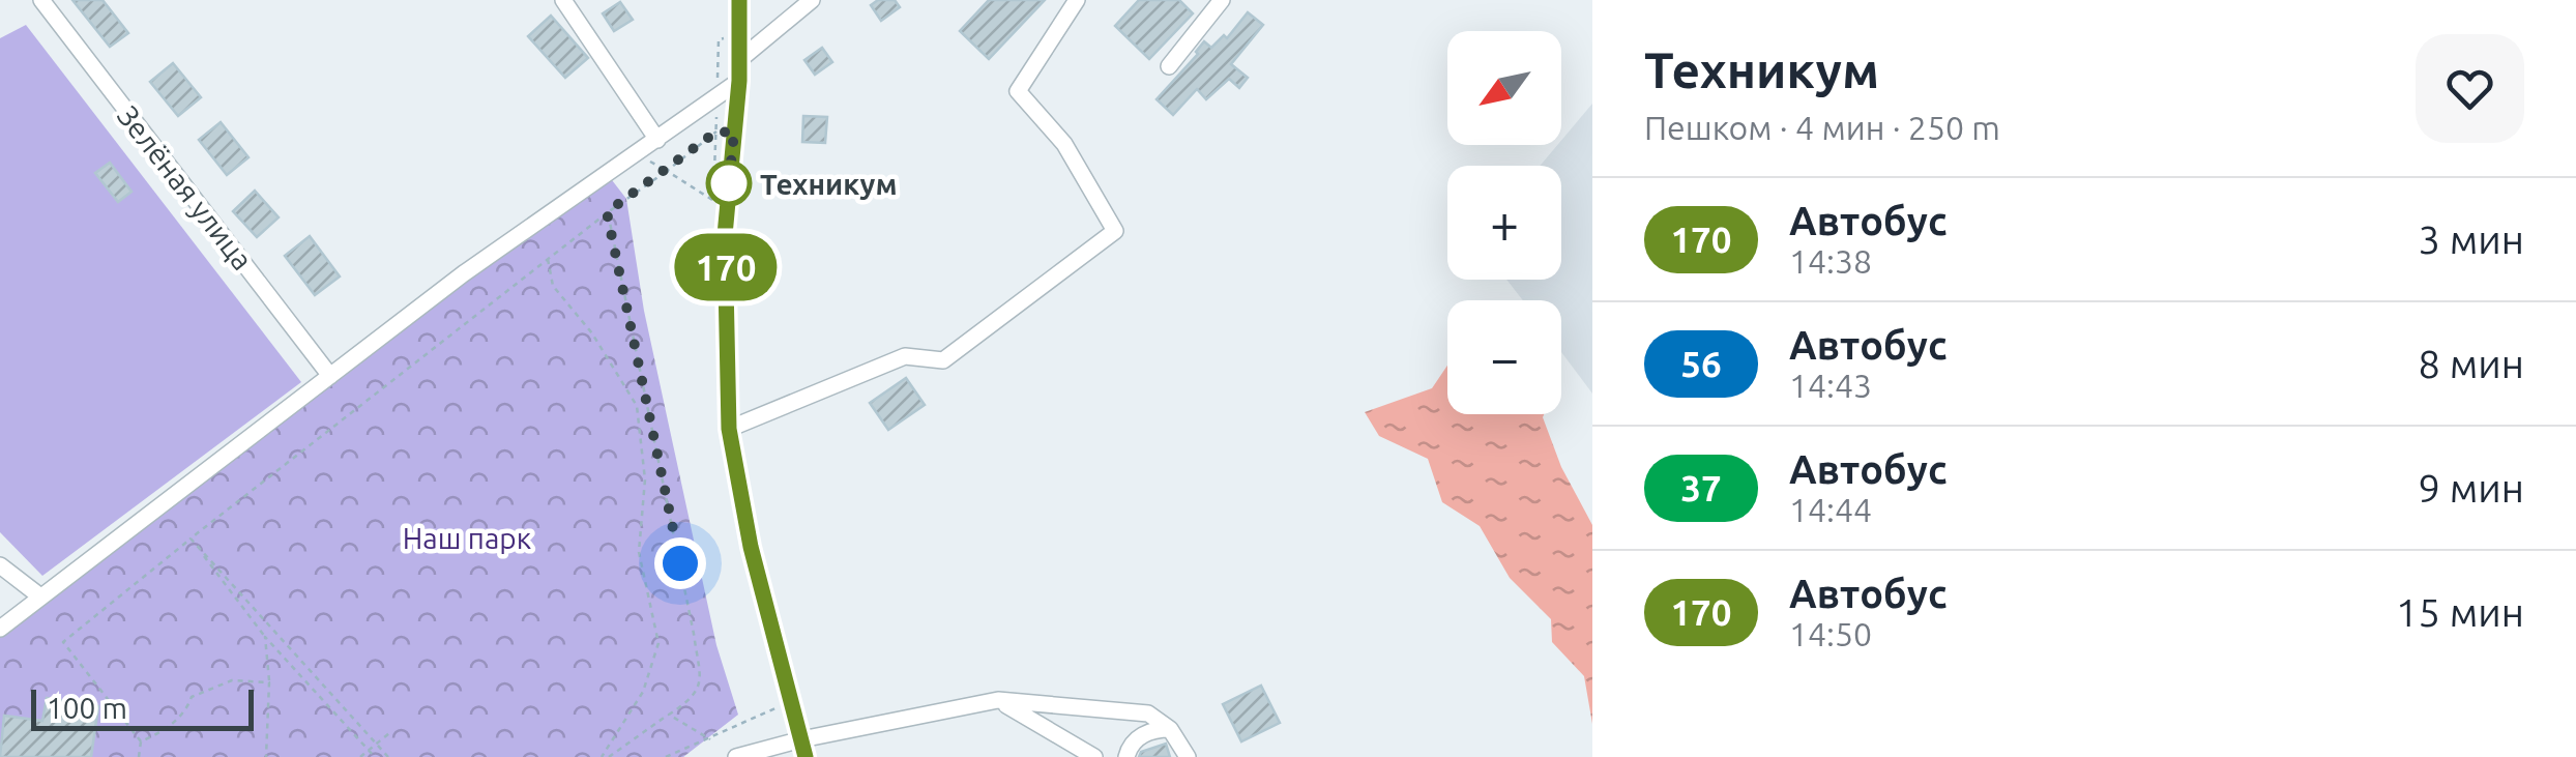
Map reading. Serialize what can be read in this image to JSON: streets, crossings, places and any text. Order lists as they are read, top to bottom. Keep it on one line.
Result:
{"streets":{"street":["Зелёная улица"]},"parks":["Наш парк"],"places":["Техникум"],"lines":["bus line 170"],"scale_bar":"100 m","north":"bottom left","page":{"on_map":"170","heading":["Техникум","Пешком · 4 мин · 250 m"],"map_buttons":["+","−"],"list":[{"mark":"170","name":"Автобус","note":"14:38","value":"3 мин"},{"mark":"56","name":"Автобус","note":"14:43","value":"8 мин"},{"mark":"37","name":"Автобус","note":"14:44","value":"9 мин"},{"mark":"170","name":"Автобус","note":"14:50","value":"15 мин"}],"scale":"100 m"}}
